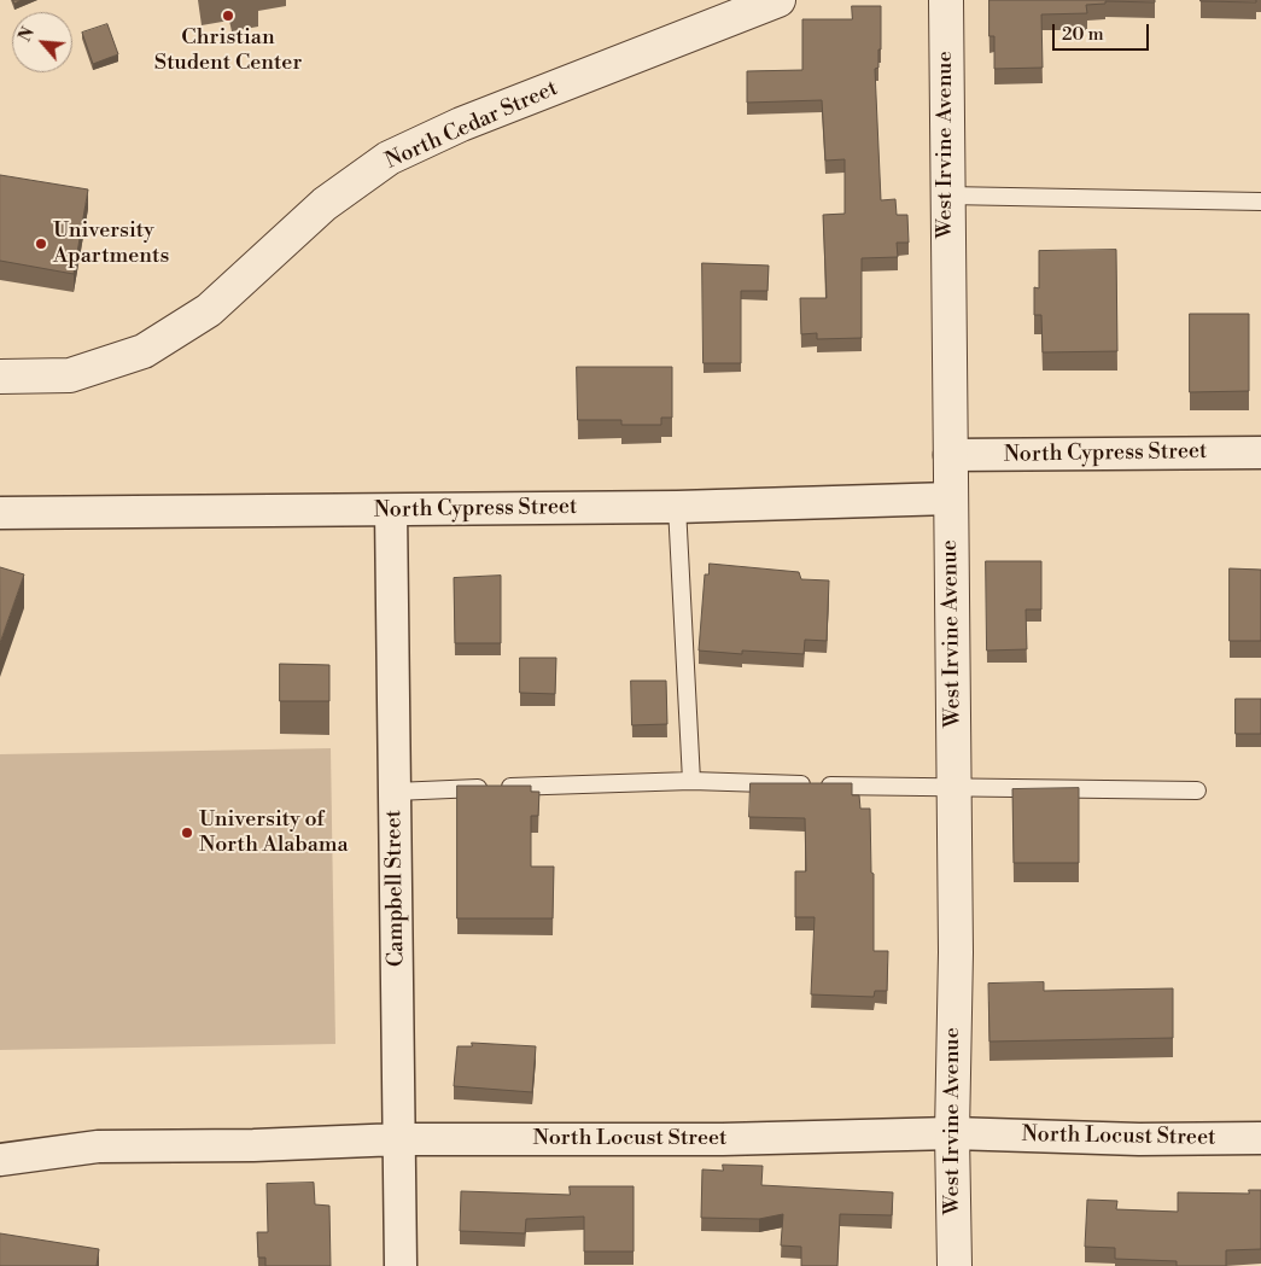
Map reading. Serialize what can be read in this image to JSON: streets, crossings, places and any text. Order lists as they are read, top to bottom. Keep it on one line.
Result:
{"streets":{"street":["North Cedar Street","West Irvine Avenue","North Cypress Street","Campbell Street","North Locust Street"]},"crossings":[["West Irvine Avenue","North Cypress Street"],["West Irvine Avenue","North Locust Street"],["North Cypress Street","Campbell Street"],["Campbell Street","North Locust Street"]],"places":["Christian Student Center","University Apartments","University of North Alabama"],"scale_bar":"20 m","north":"top left"}
